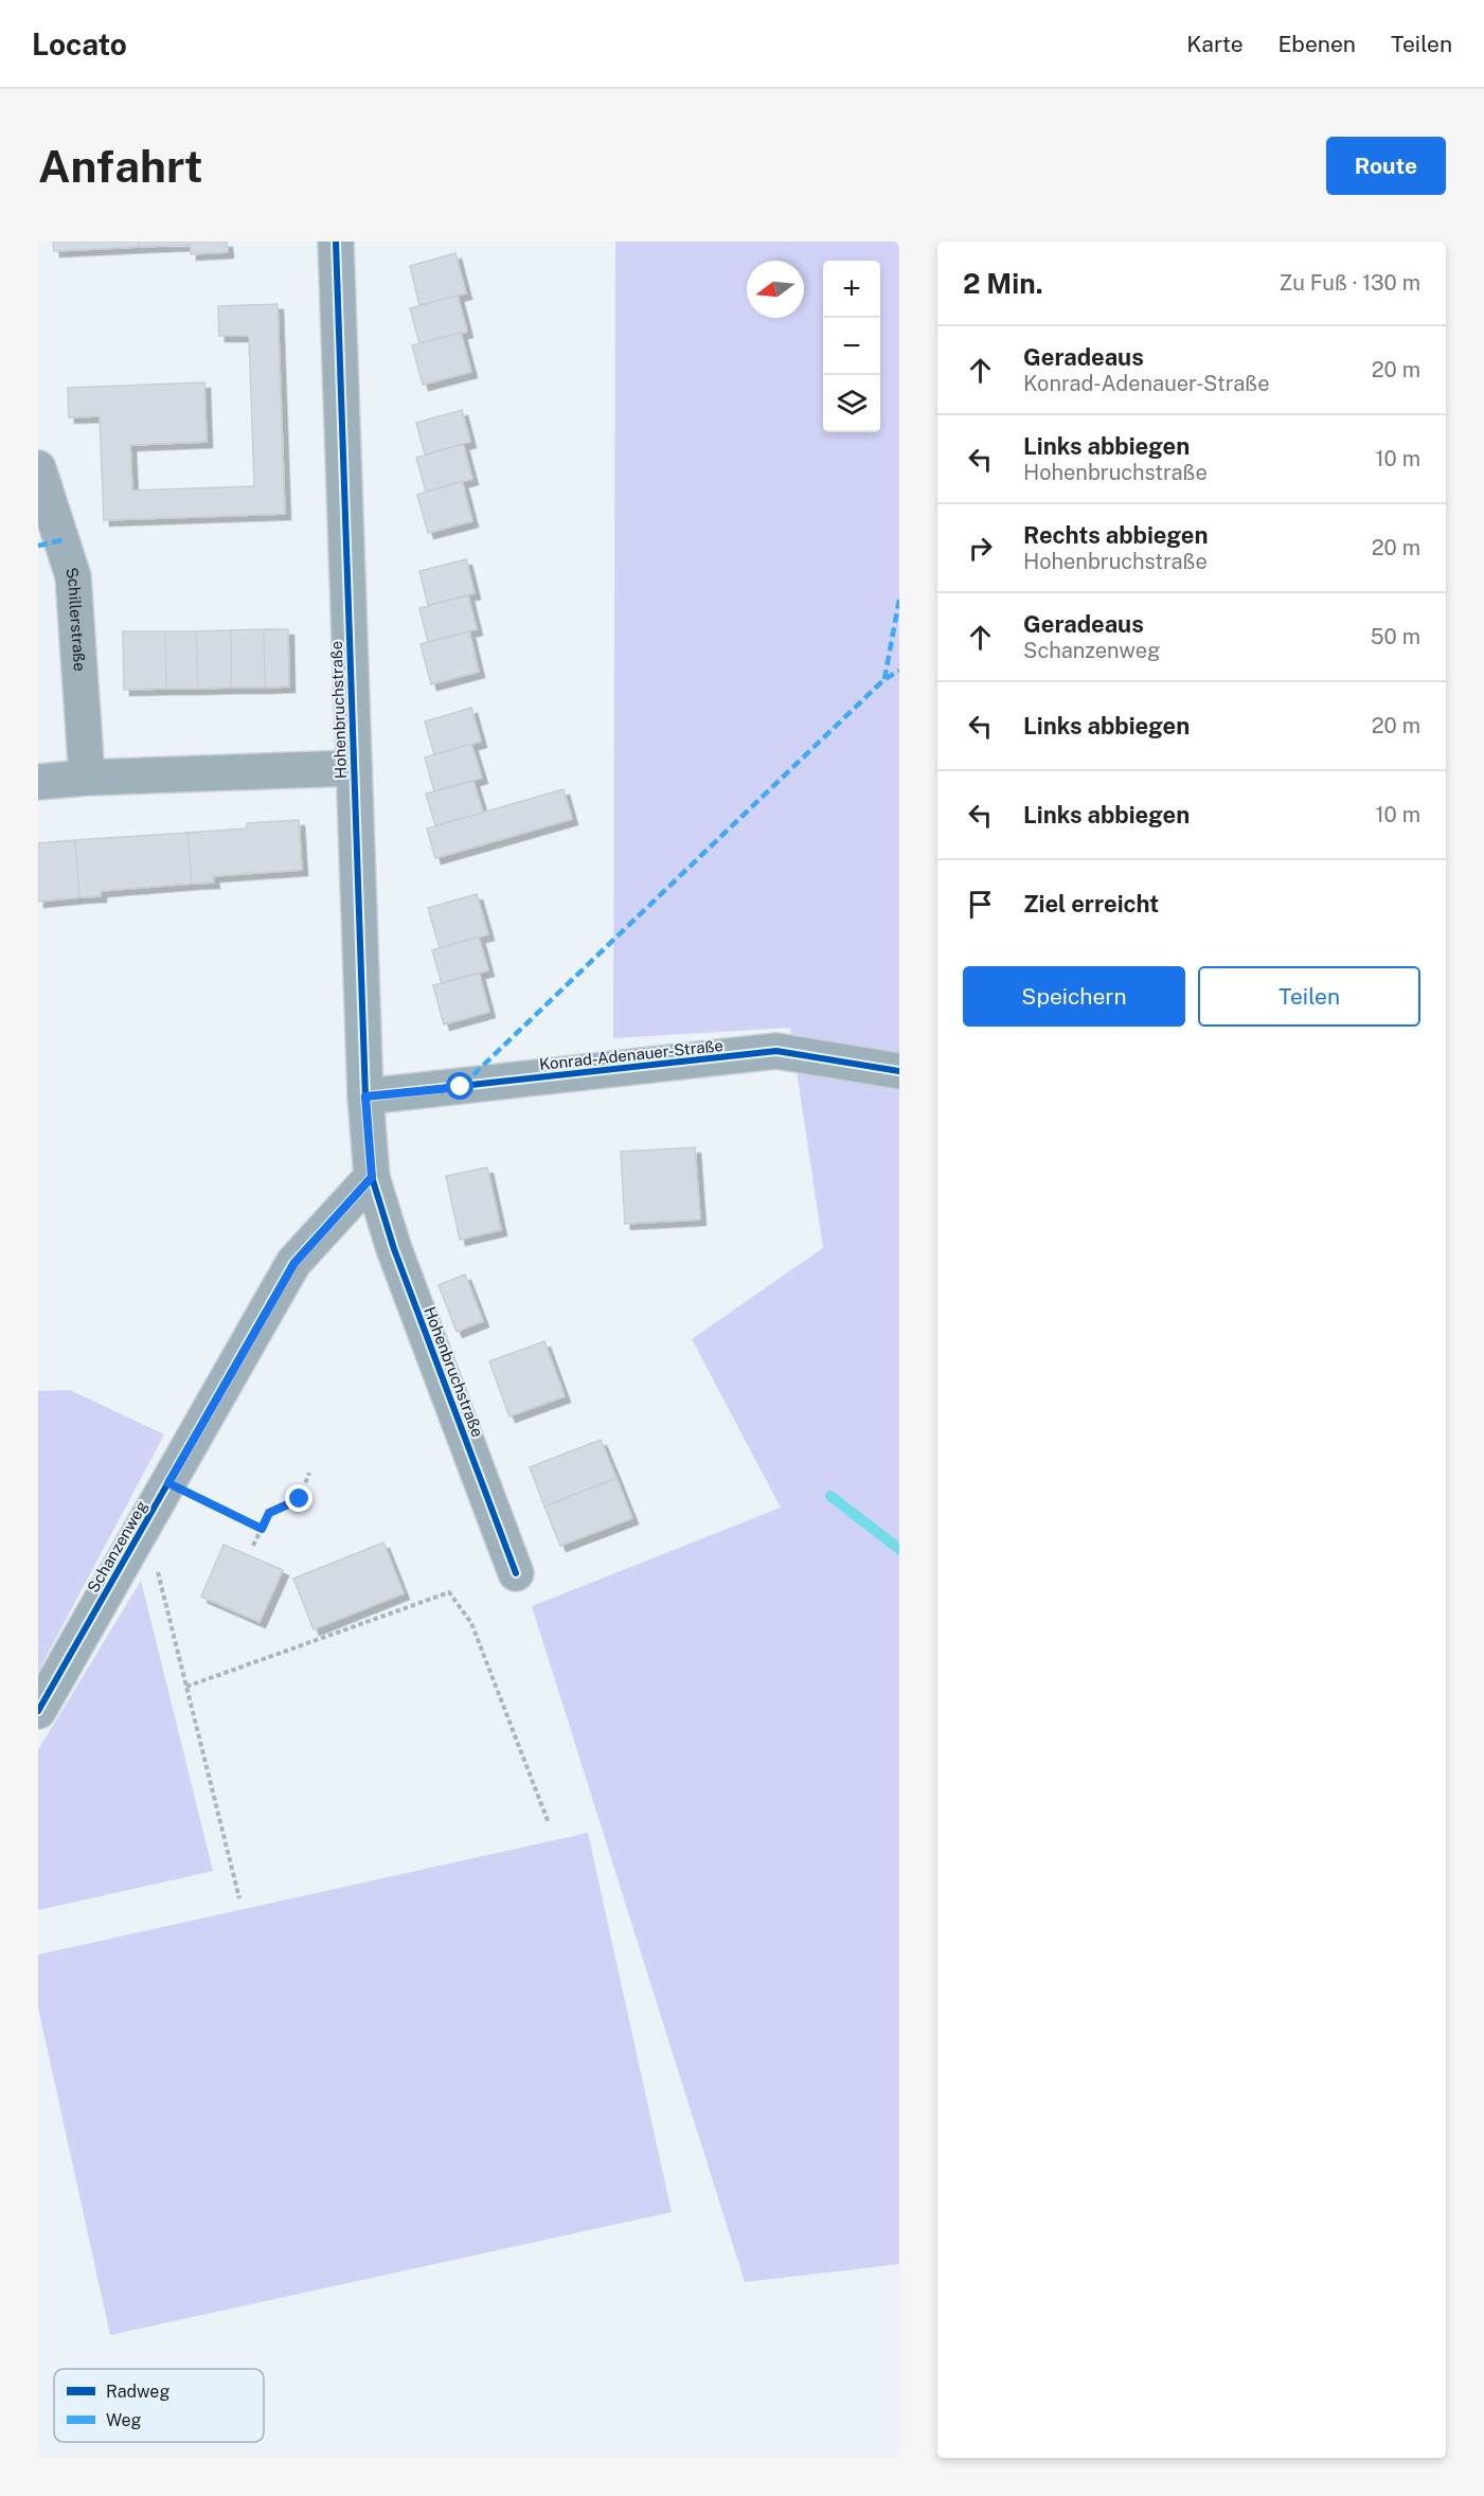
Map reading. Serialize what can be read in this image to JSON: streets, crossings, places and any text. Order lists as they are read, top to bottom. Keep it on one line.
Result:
{"streets":{"street":["Schillerstraße","Hohenbruchstraße","Konrad-Adenauer-Straße","Schanzenweg"]},"crossings":[["Hohenbruchstraße","Konrad-Adenauer-Straße"],["Hohenbruchstraße","Schanzenweg"]],"legend":["Radweg","Weg"],"north":"left","page":{"header":"Locato","nav":["Karte","Ebenen","Teilen"],"buttons":["Route",["Speichern","Teilen"]],"title":"Anfahrt","heading":["2 Min.","Zu Fuß · 130 m"],"map_buttons":["+","−"],"list":[["Geradeaus","Konrad-Adenauer-Straße","20 m"],["Links abbiegen","Hohenbruchstraße","10 m"],["Rechts abbiegen","Hohenbruchstraße","20 m"],["Geradeaus","Schanzenweg","50 m"],["Links abbiegen","20 m"],["Links abbiegen","10 m"],"Ziel erreicht"]}}
